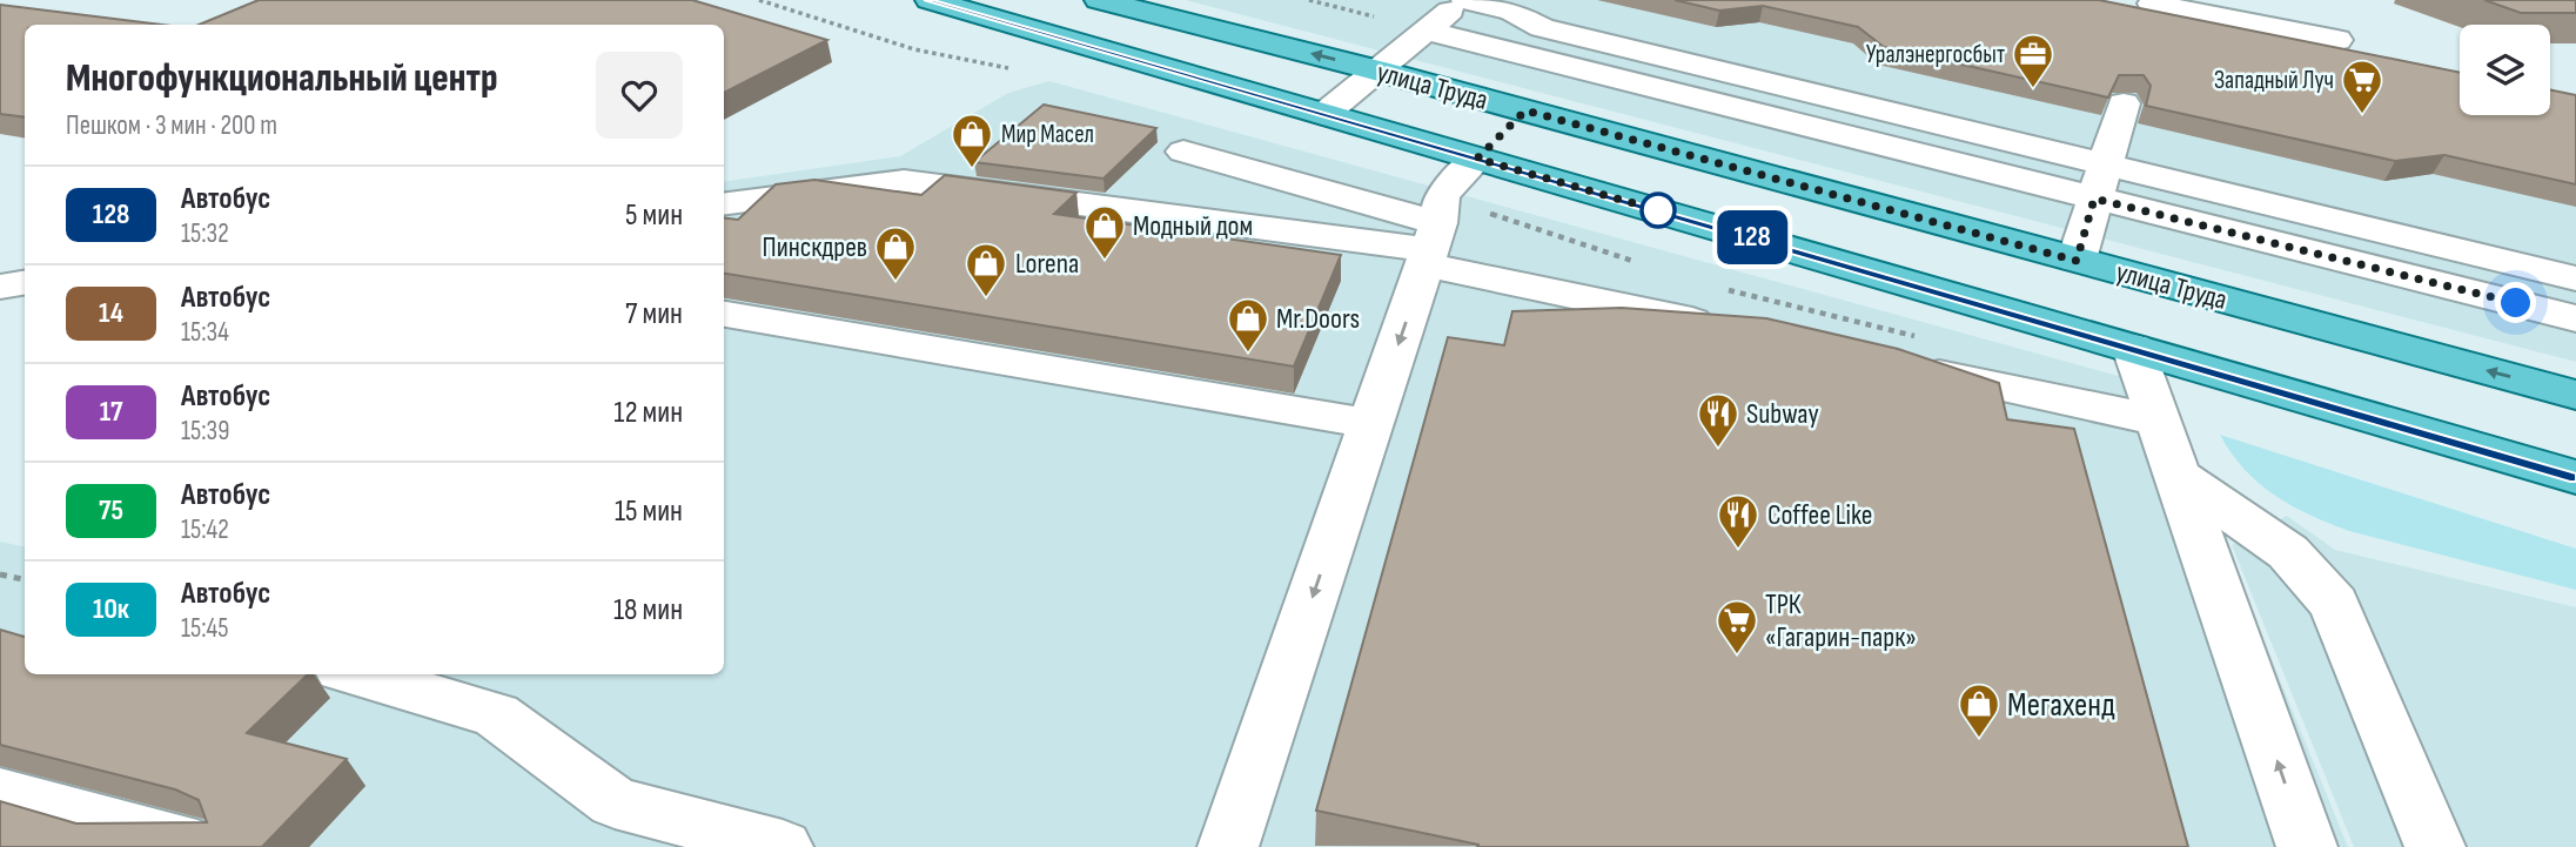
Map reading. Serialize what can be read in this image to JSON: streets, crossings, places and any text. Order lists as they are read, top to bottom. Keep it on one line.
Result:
{"streets":{"main road":["улица Труда"]},"places":{"office":["Уралэнергосбыт"],"supermarket":["Западный Луч","ТРК «Гагарин-парк»"],"shop":["Мир Масел","Модный дом","Пинскдрев","Lorena","Mr.Doors","Мегахенд"],"restaurant":["Subway","Coffee Like"]},"lines":["bus line 128"],"page":{"on_map":"128","heading":["Многофункциональный центр","Пешком · 3 мин · 200 m"],"list":[{"mark":"128","name":"Автобус","note":"15:32","value":"5 мин"},{"mark":"14","name":"Автобус","note":"15:34","value":"7 мин"},{"mark":"17","name":"Автобус","note":"15:39","value":"12 мин"},{"mark":"75","name":"Автобус","note":"15:42","value":"15 мин"},{"mark":"10к","name":"Автобус","note":"15:45","value":"18 мин"}]}}
